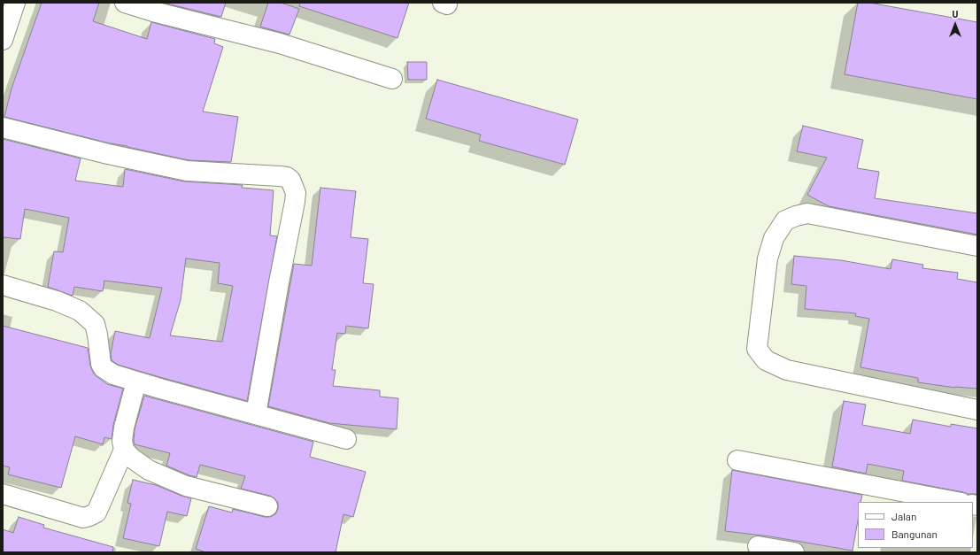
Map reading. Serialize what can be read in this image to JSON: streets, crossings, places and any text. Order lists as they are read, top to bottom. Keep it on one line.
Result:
{"legend":["Jalan","Bangunan"],"north":"top"}
